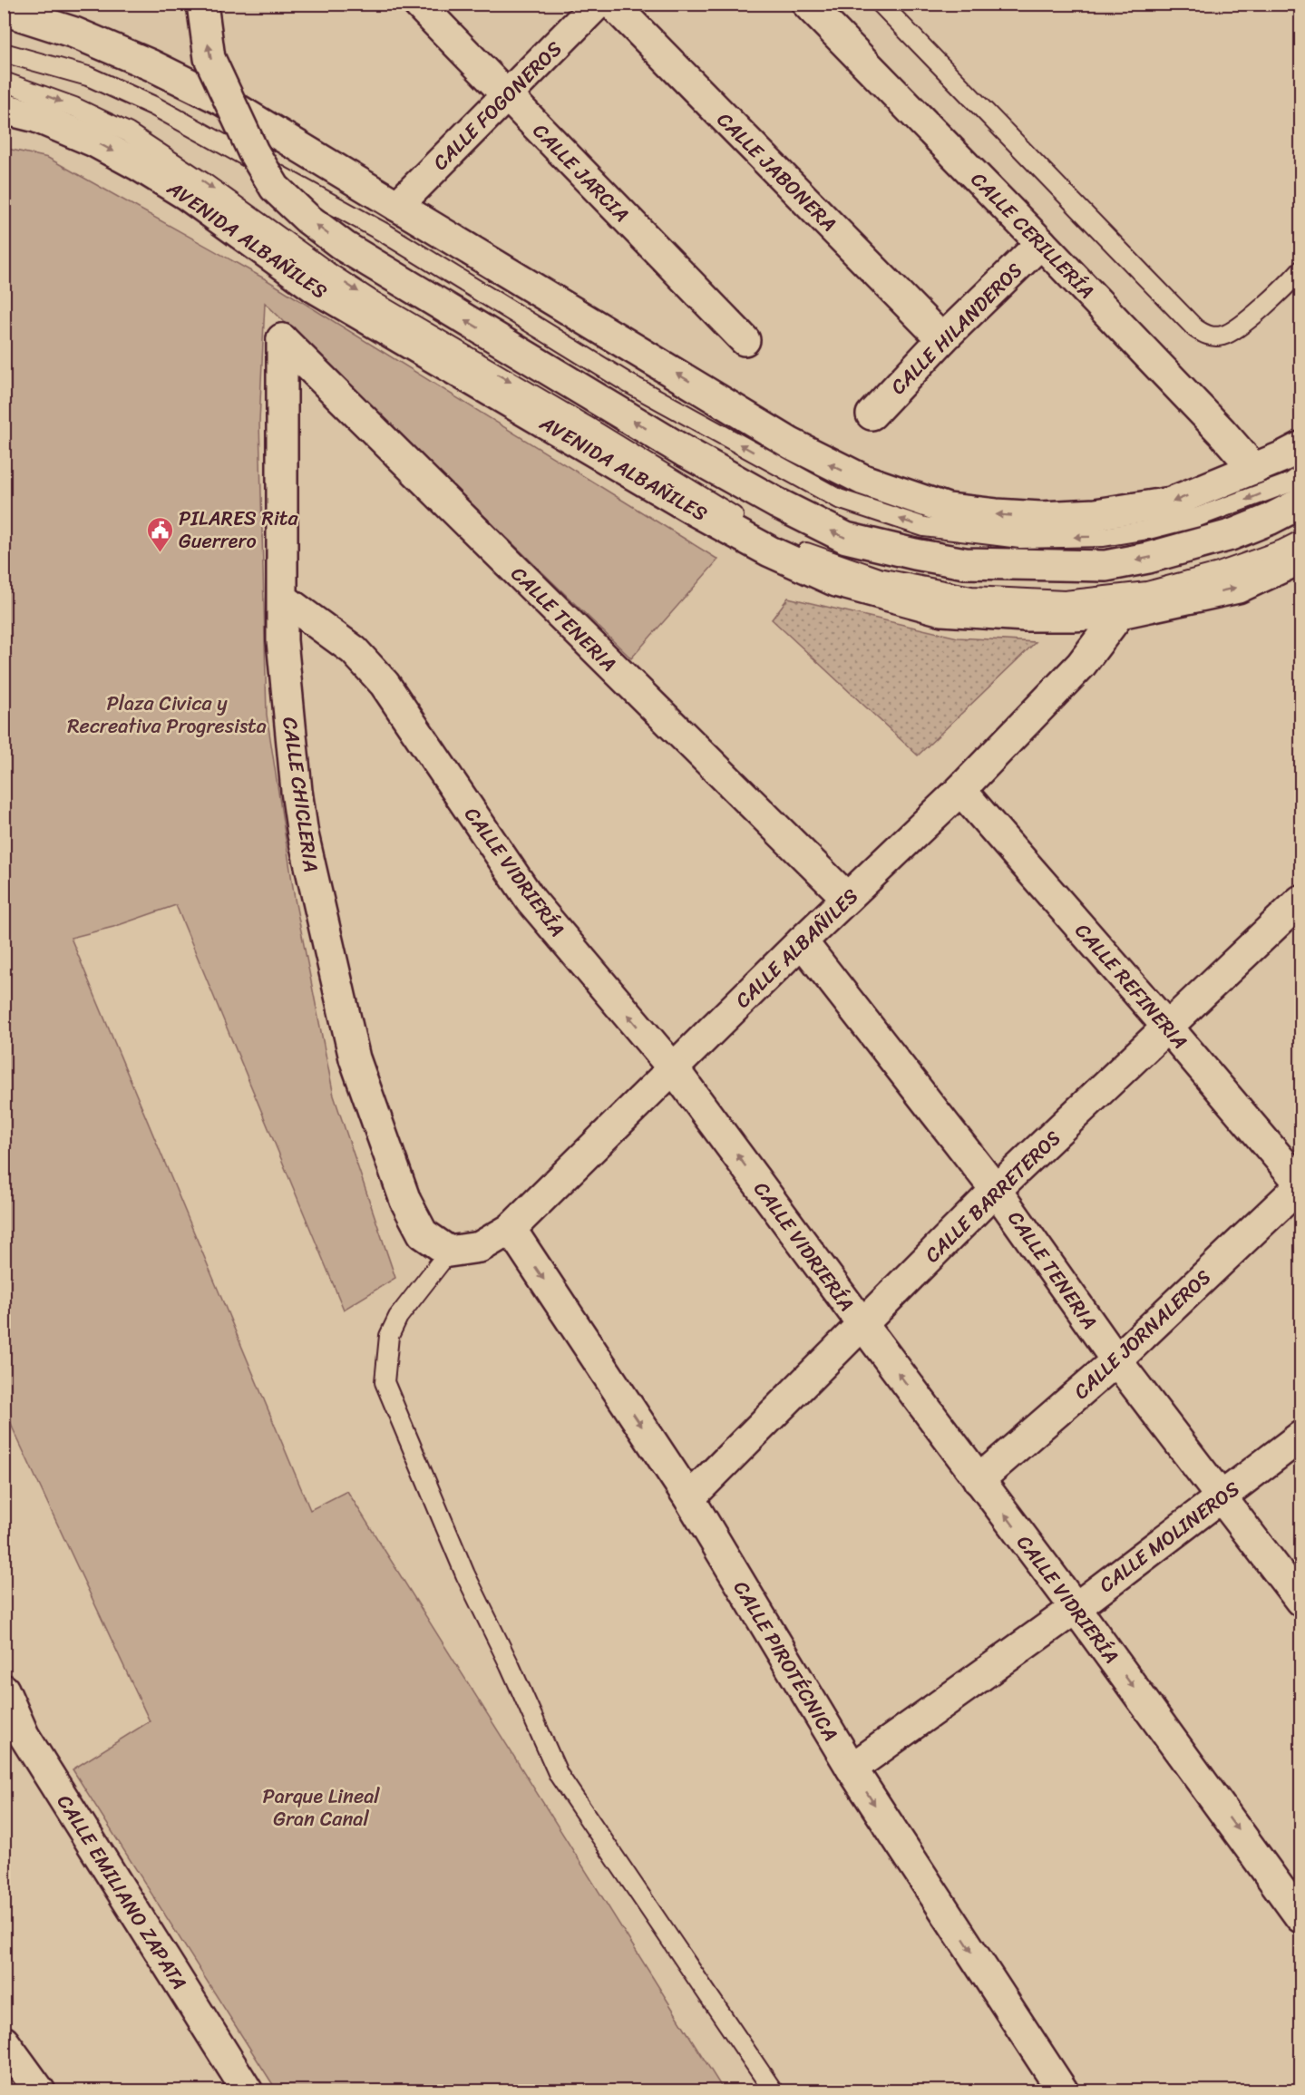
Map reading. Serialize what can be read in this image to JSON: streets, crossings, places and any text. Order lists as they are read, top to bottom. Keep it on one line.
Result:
{"streets":{"main road":["CALLE FOGONEROS","CALLE JABONERA","CALLE JARCIA","CALLE CERILLERÍA","AVENIDA ALBAÑILES","CALLE HILANDEROS","CALLE TENERIA","CALLE CHICLERIA","CALLE VIDRIERÍA","CALLE ALBAÑILES","CALLE REFINERIA","CALLE BARRETEROS","CALLE JORNALEROS","CALLE MOLINEROS","CALLE PIROTÉCNICA","CALLE EMILIANO ZAPATA"]},"crossings":[["CALLE FOGONEROS","CALLE JARCIA"],["CALLE JABONERA","CALLE HILANDEROS"],["CALLE CERILLERÍA","CALLE HILANDEROS"],["AVENIDA ALBAÑILES","CALLE ALBAÑILES"],["CALLE TENERIA","CALLE CHICLERIA"],["CALLE TENERIA","CALLE ALBAÑILES"],["CALLE TENERIA","CALLE BARRETEROS"],["CALLE TENERIA","CALLE JORNALEROS"],["CALLE TENERIA","CALLE MOLINEROS"],["CALLE CHICLERIA","CALLE VIDRIERÍA"],["CALLE CHICLERIA","CALLE ALBAÑILES"],["CALLE VIDRIERÍA","CALLE ALBAÑILES"],["CALLE VIDRIERÍA","CALLE BARRETEROS"],["CALLE VIDRIERÍA","CALLE JORNALEROS"],["CALLE VIDRIERÍA","CALLE MOLINEROS"],["CALLE ALBAÑILES","CALLE REFINERIA"],["CALLE ALBAÑILES","CALLE PIROTÉCNICA"],["CALLE REFINERIA","CALLE BARRETEROS"],["CALLE REFINERIA","CALLE JORNALEROS"],["CALLE BARRETEROS","CALLE PIROTÉCNICA"],["CALLE MOLINEROS","CALLE PIROTÉCNICA"]],"one_way":["CALLE PIROTÉCNICA"],"parks":["Plaza Civica y Recreativa Progresista","Parque Lineal Gran Canal"],"places":{"public building":["PILARES Rita Guerrero"]}}
